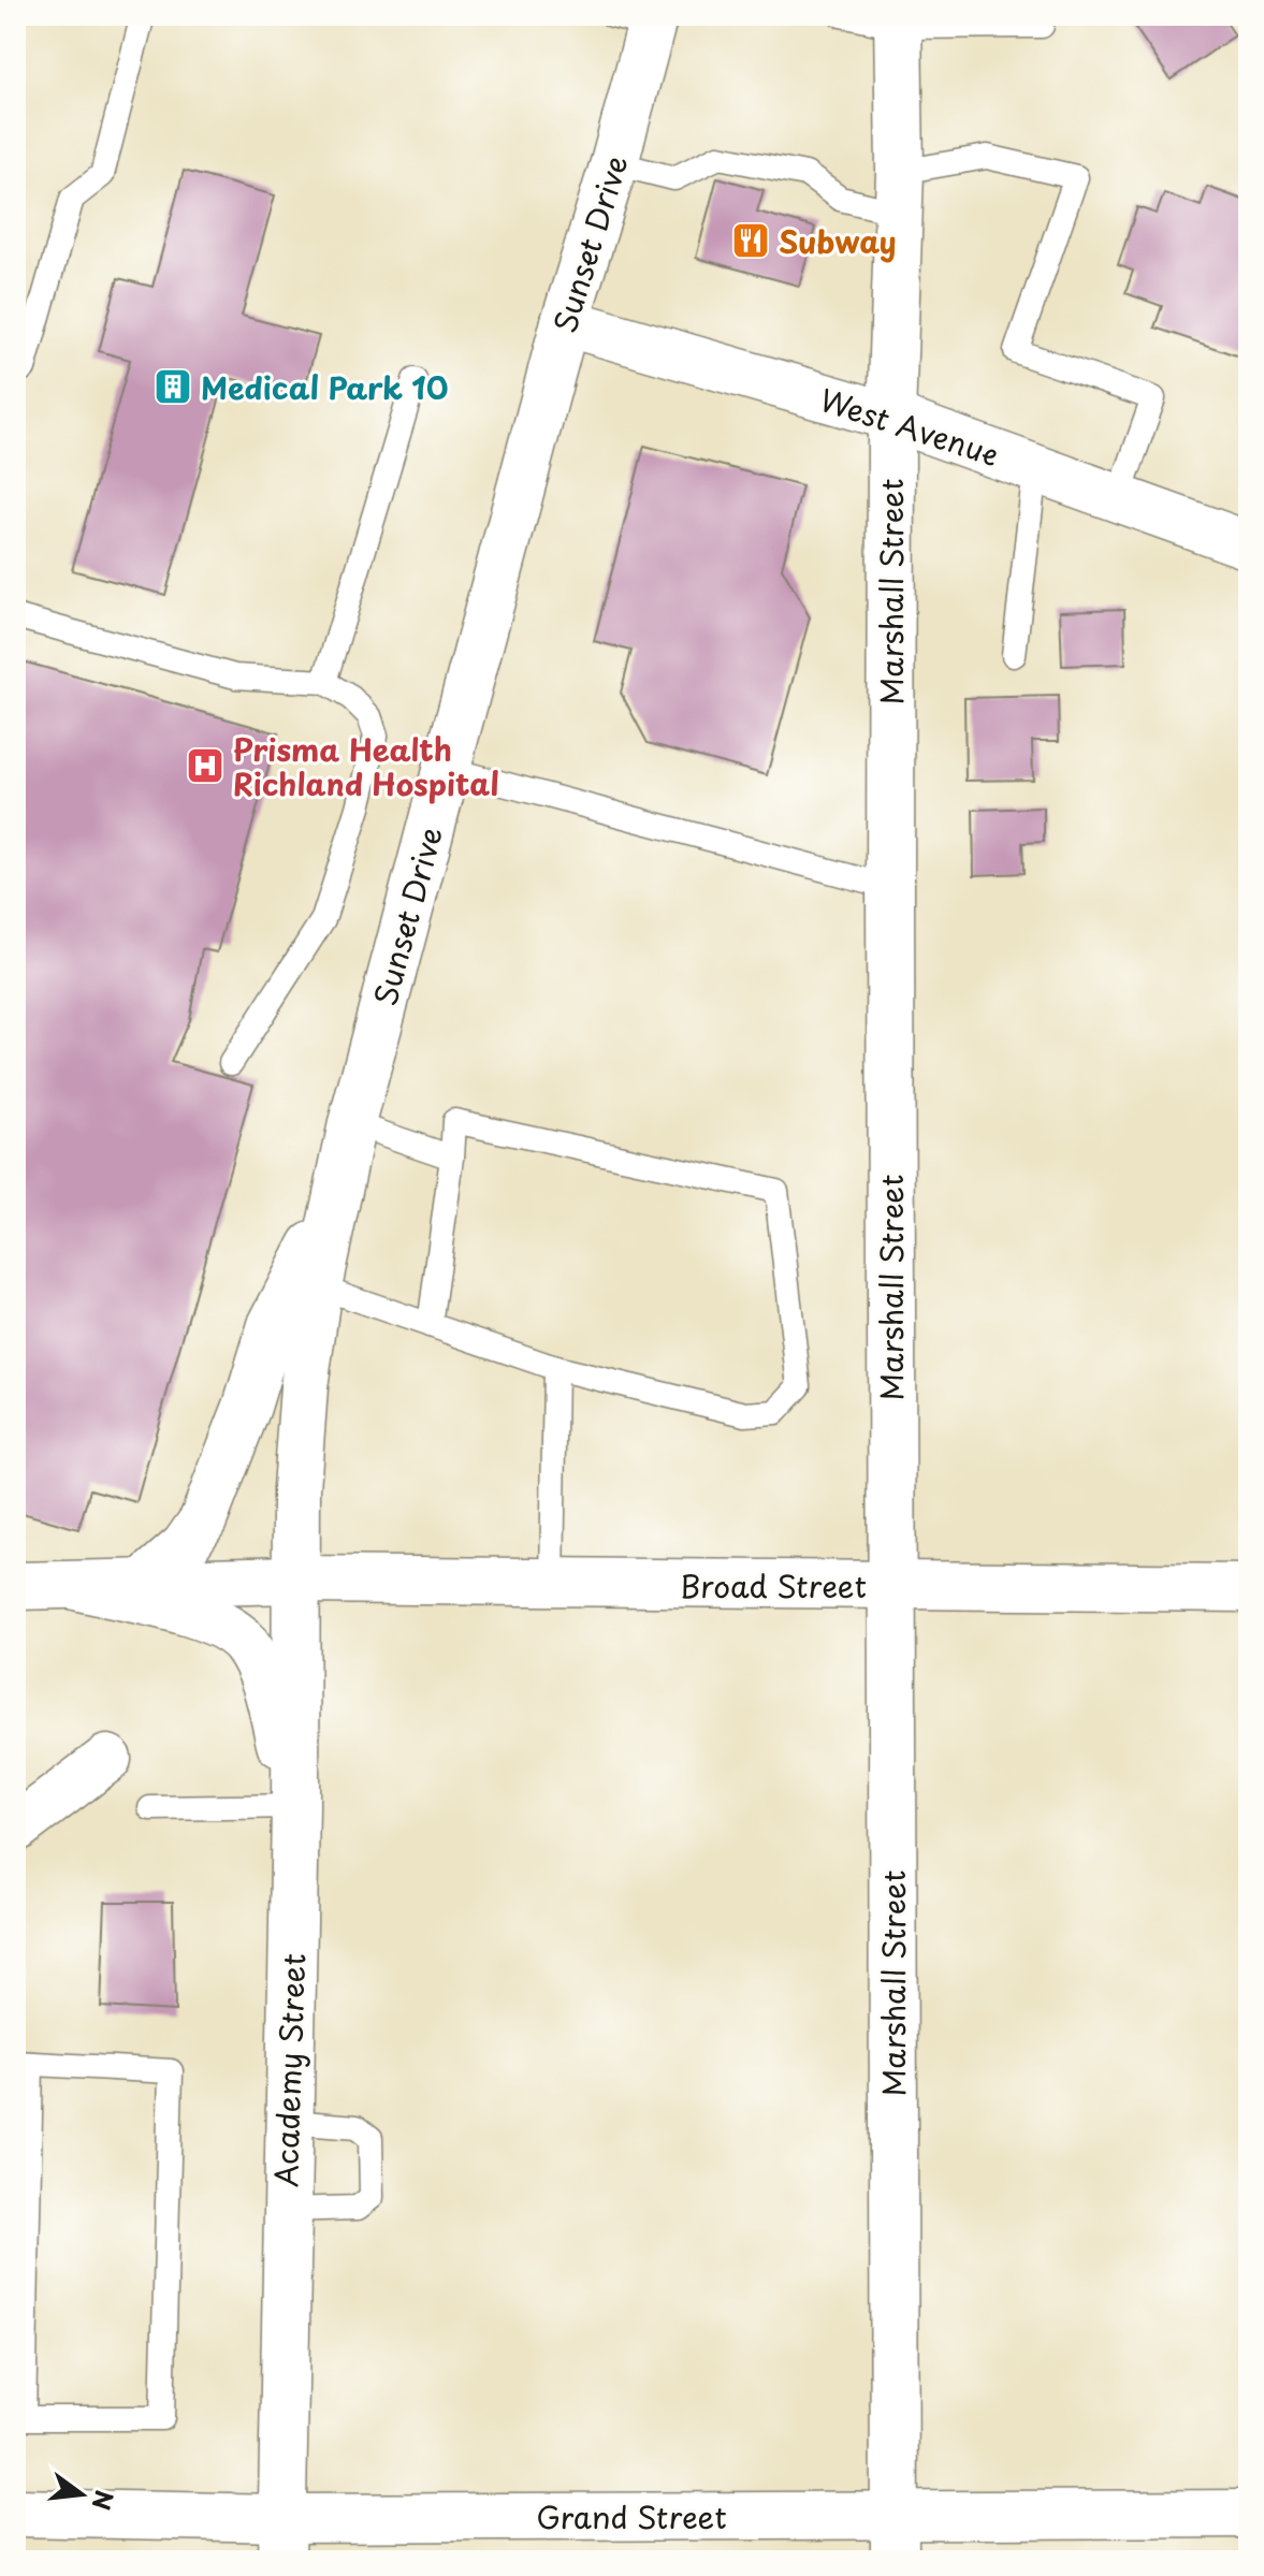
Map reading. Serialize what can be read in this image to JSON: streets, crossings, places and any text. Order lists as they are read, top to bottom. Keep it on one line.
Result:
{"streets":{"main road":["Sunset Drive","West Avenue","Marshall Street","Broad Street","Academy Street","Grand Street"]},"crossings":[["Sunset Drive","West Avenue"],["Sunset Drive","Broad Street"],["Sunset Drive","Academy Street"],["West Avenue","Marshall Street"],["Marshall Street","Broad Street"],["Marshall Street","Grand Street"],["Broad Street","Academy Street"],["Academy Street","Grand Street"]],"places":{"restaurant":["Subway"],"building":["Medical Park 10"],"hospital":["Prisma Health Richland Hospital"]},"north":"right"}
